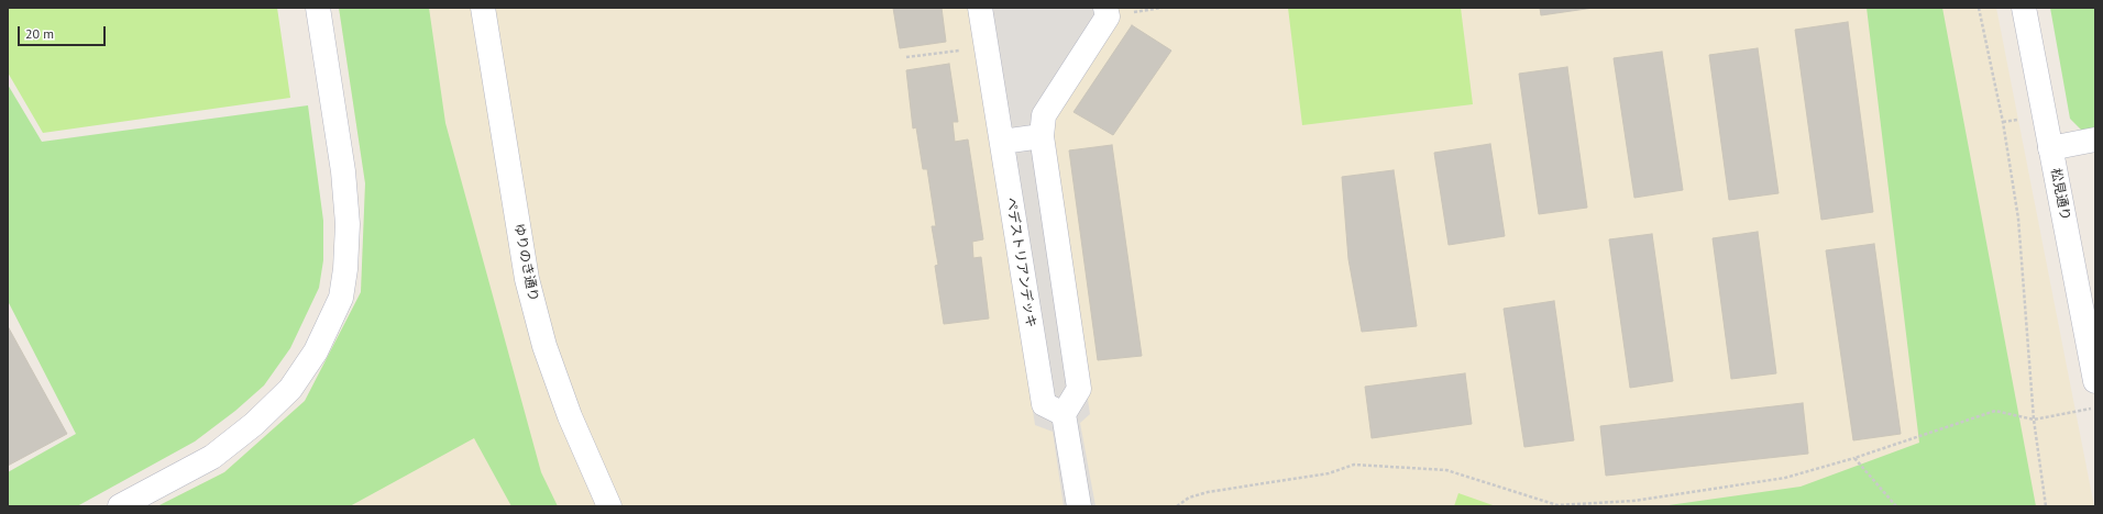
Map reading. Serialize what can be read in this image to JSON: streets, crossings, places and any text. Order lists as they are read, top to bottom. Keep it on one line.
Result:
{"streets":{"street":["松見通り","ゆりのき通り","ペデストリアンデッキ"]},"scale_bar":"20 m"}
